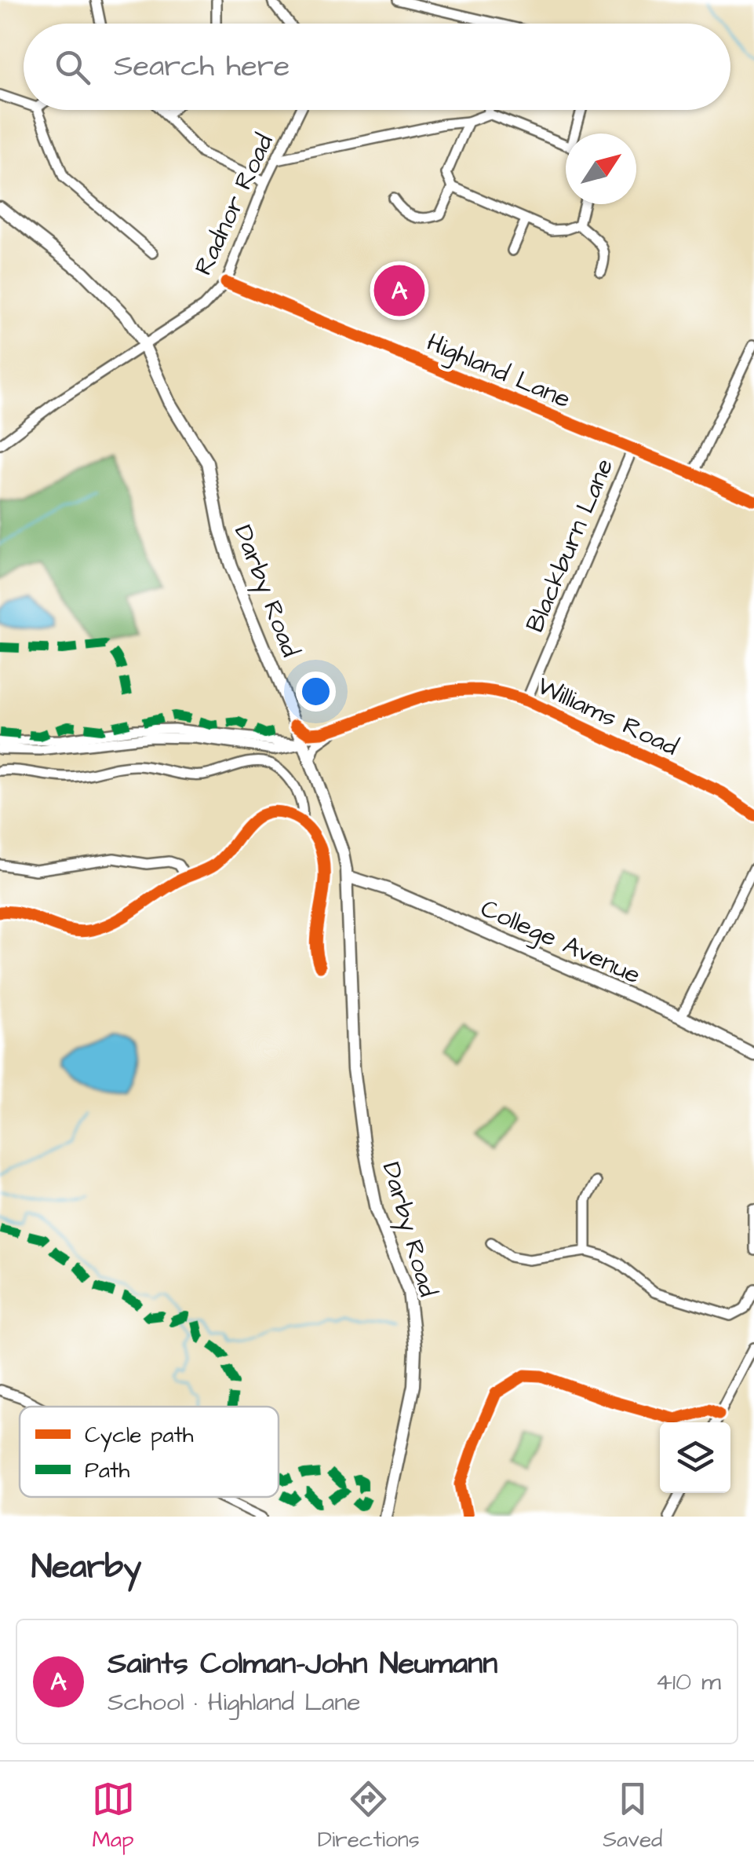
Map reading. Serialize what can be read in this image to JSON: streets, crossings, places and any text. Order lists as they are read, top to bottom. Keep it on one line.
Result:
{"streets":{"main road":["Darby Road","College Avenue"],"street":["Radnor Road","Highland Lane","Blackburn Lane","Williams Road"]},"crossings":[["Radnor Road","Highland Lane"],["Radnor Road","Darby Road"],["Highland Lane","Blackburn Lane"],["Blackburn Lane","Williams Road"],["Darby Road","Williams Road"],["Darby Road","College Avenue"]],"legend":["Cycle path","Path"],"north":"top right","page":{"search":"Search here","pins":"A","heading":"Nearby","list":[{"mark":"A","name":"Saints Colman-John Neumann","note":"School · Highland Lane","value":"410 m"}],"nav":["Map","Directions","Saved"]}}
